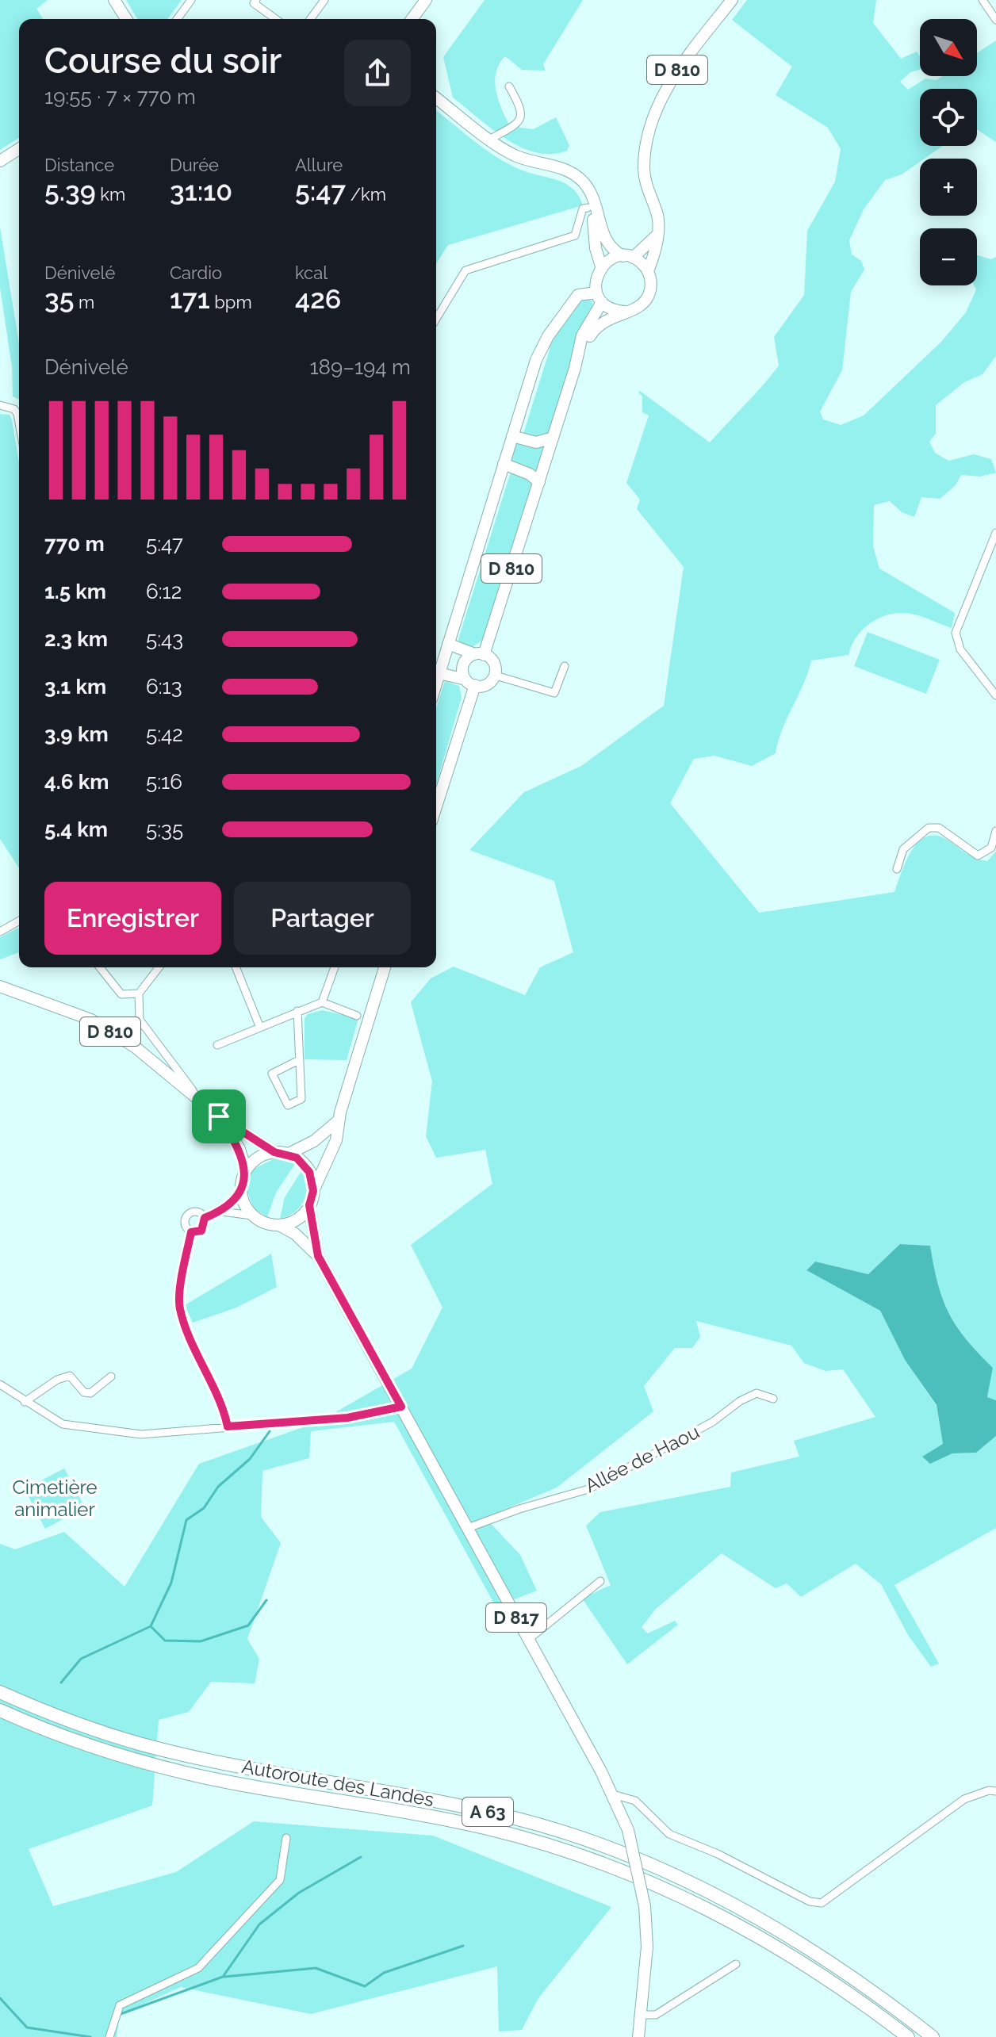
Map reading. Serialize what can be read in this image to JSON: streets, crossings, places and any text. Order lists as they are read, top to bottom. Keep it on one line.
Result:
{"streets":{"highway":["Autoroute des Landes","A 63"],"main road":["D 810","D 817"],"street":["Allée de Haou"]},"crossings":[["D 810","D 817"],["Allée de Haou","D 817"]],"parks":["Cimetière animalier"],"north":"bottom right","page":{"map_buttons":["+","−"],"heading":["Course du soir","19:55 · 7 × 770 m"],"stats":[["Distance","5.39 km"],["Durée","31:10"],["Allure","5:47 /km"],["Dénivelé","35 m"],["Cardio","171 bpm"],["kcal","426"]],"chart":["Dénivelé","189–194 m"],"list":[{"name":"770 m","note":"5:47"},{"name":"1.5 km","note":"6:12"},{"name":"2.3 km","note":"5:43"},{"name":"3.1 km","note":"6:13"},{"name":"3.9 km","note":"5:42"},{"name":"4.6 km","note":"5:16"},{"name":"5.4 km","note":"5:35"}],"buttons":["Enregistrer","Partager"]}}
